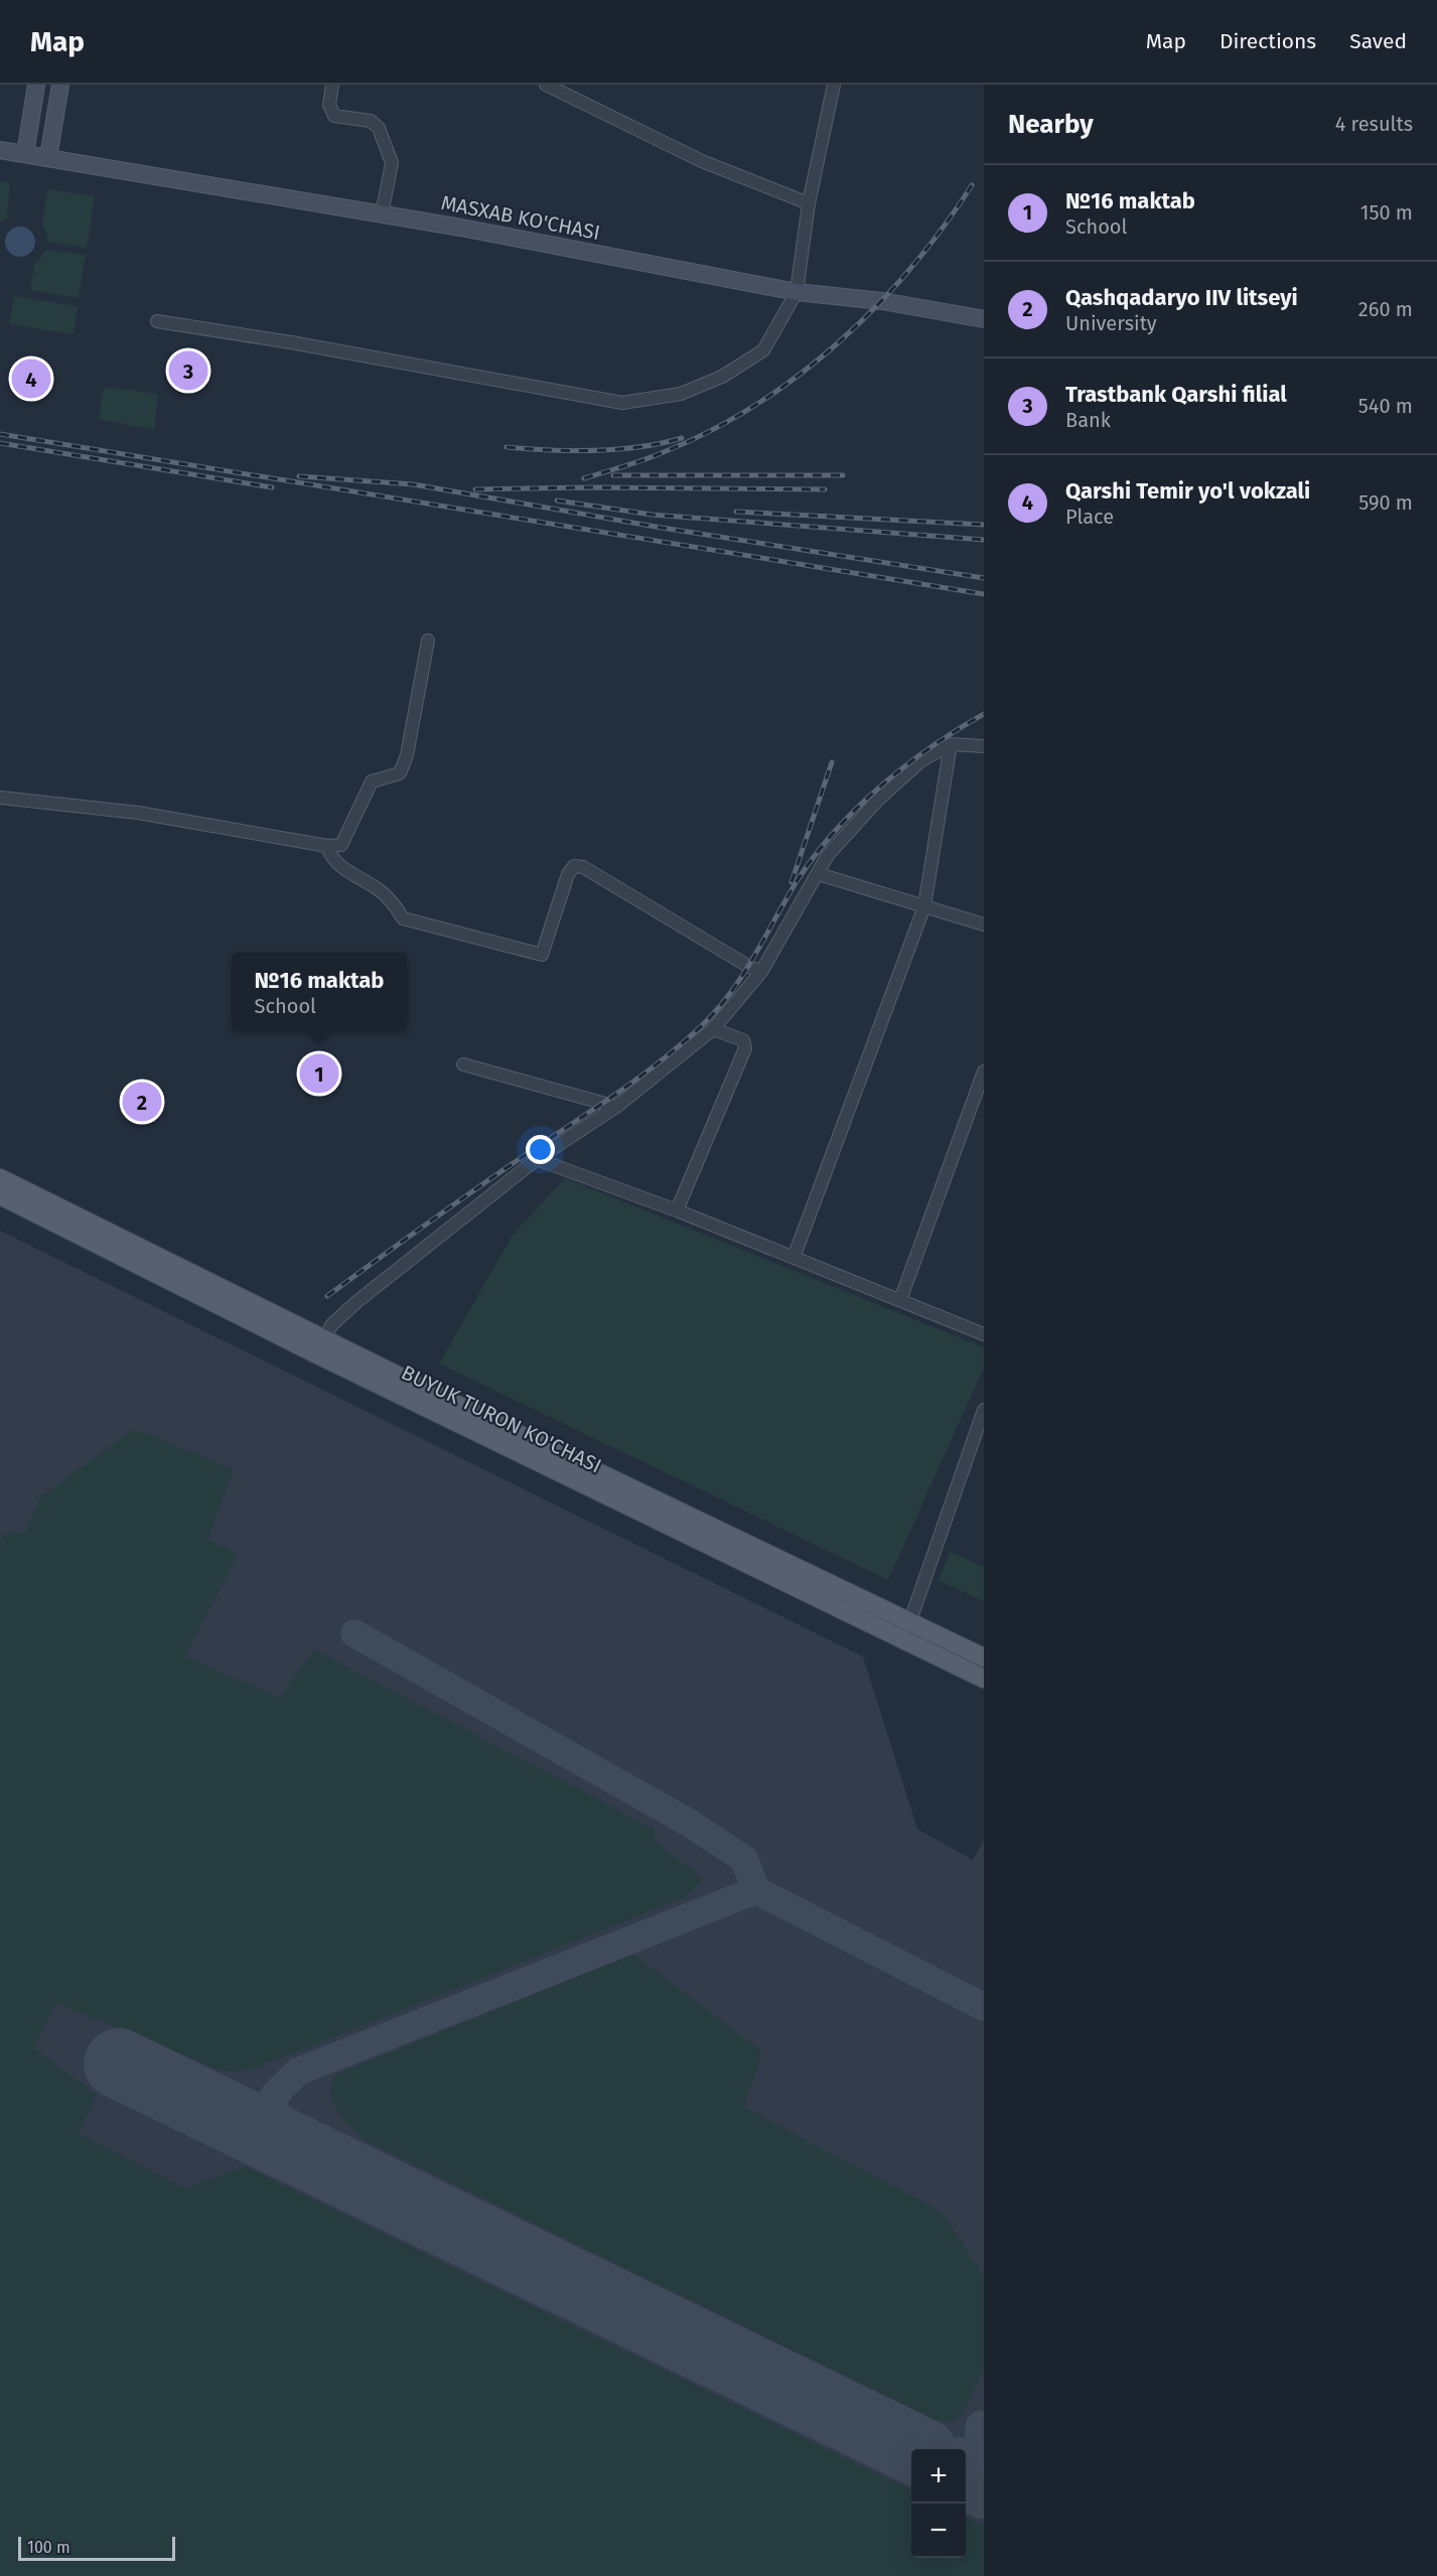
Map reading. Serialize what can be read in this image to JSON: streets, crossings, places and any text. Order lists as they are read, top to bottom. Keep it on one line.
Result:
{"streets":{"main road":["MASXAB KO'CHASI","BUYUK TURON KO'CHASI"]},"scale_bar":"100 m","page":{"header":"Map","nav":["Map","Directions","Saved"],"heading":["Nearby","4 results"],"list":[{"mark":"1","name":"№16 maktab","note":"School","value":"150 m"},{"mark":"2","name":"Qashqadaryo IIV litseyi","note":"University","value":"260 m"},{"mark":"3","name":"Trastbank Qarshi filial","note":"Bank","value":"540 m"},{"mark":"4","name":"Qarshi Temir yo'l vokzali","note":"Place","value":"590 m"}],"pins":["3","4","1","2"],"popup":["№16 maktab","School"],"map_buttons":["+","−"],"scale":"100 m"}}
